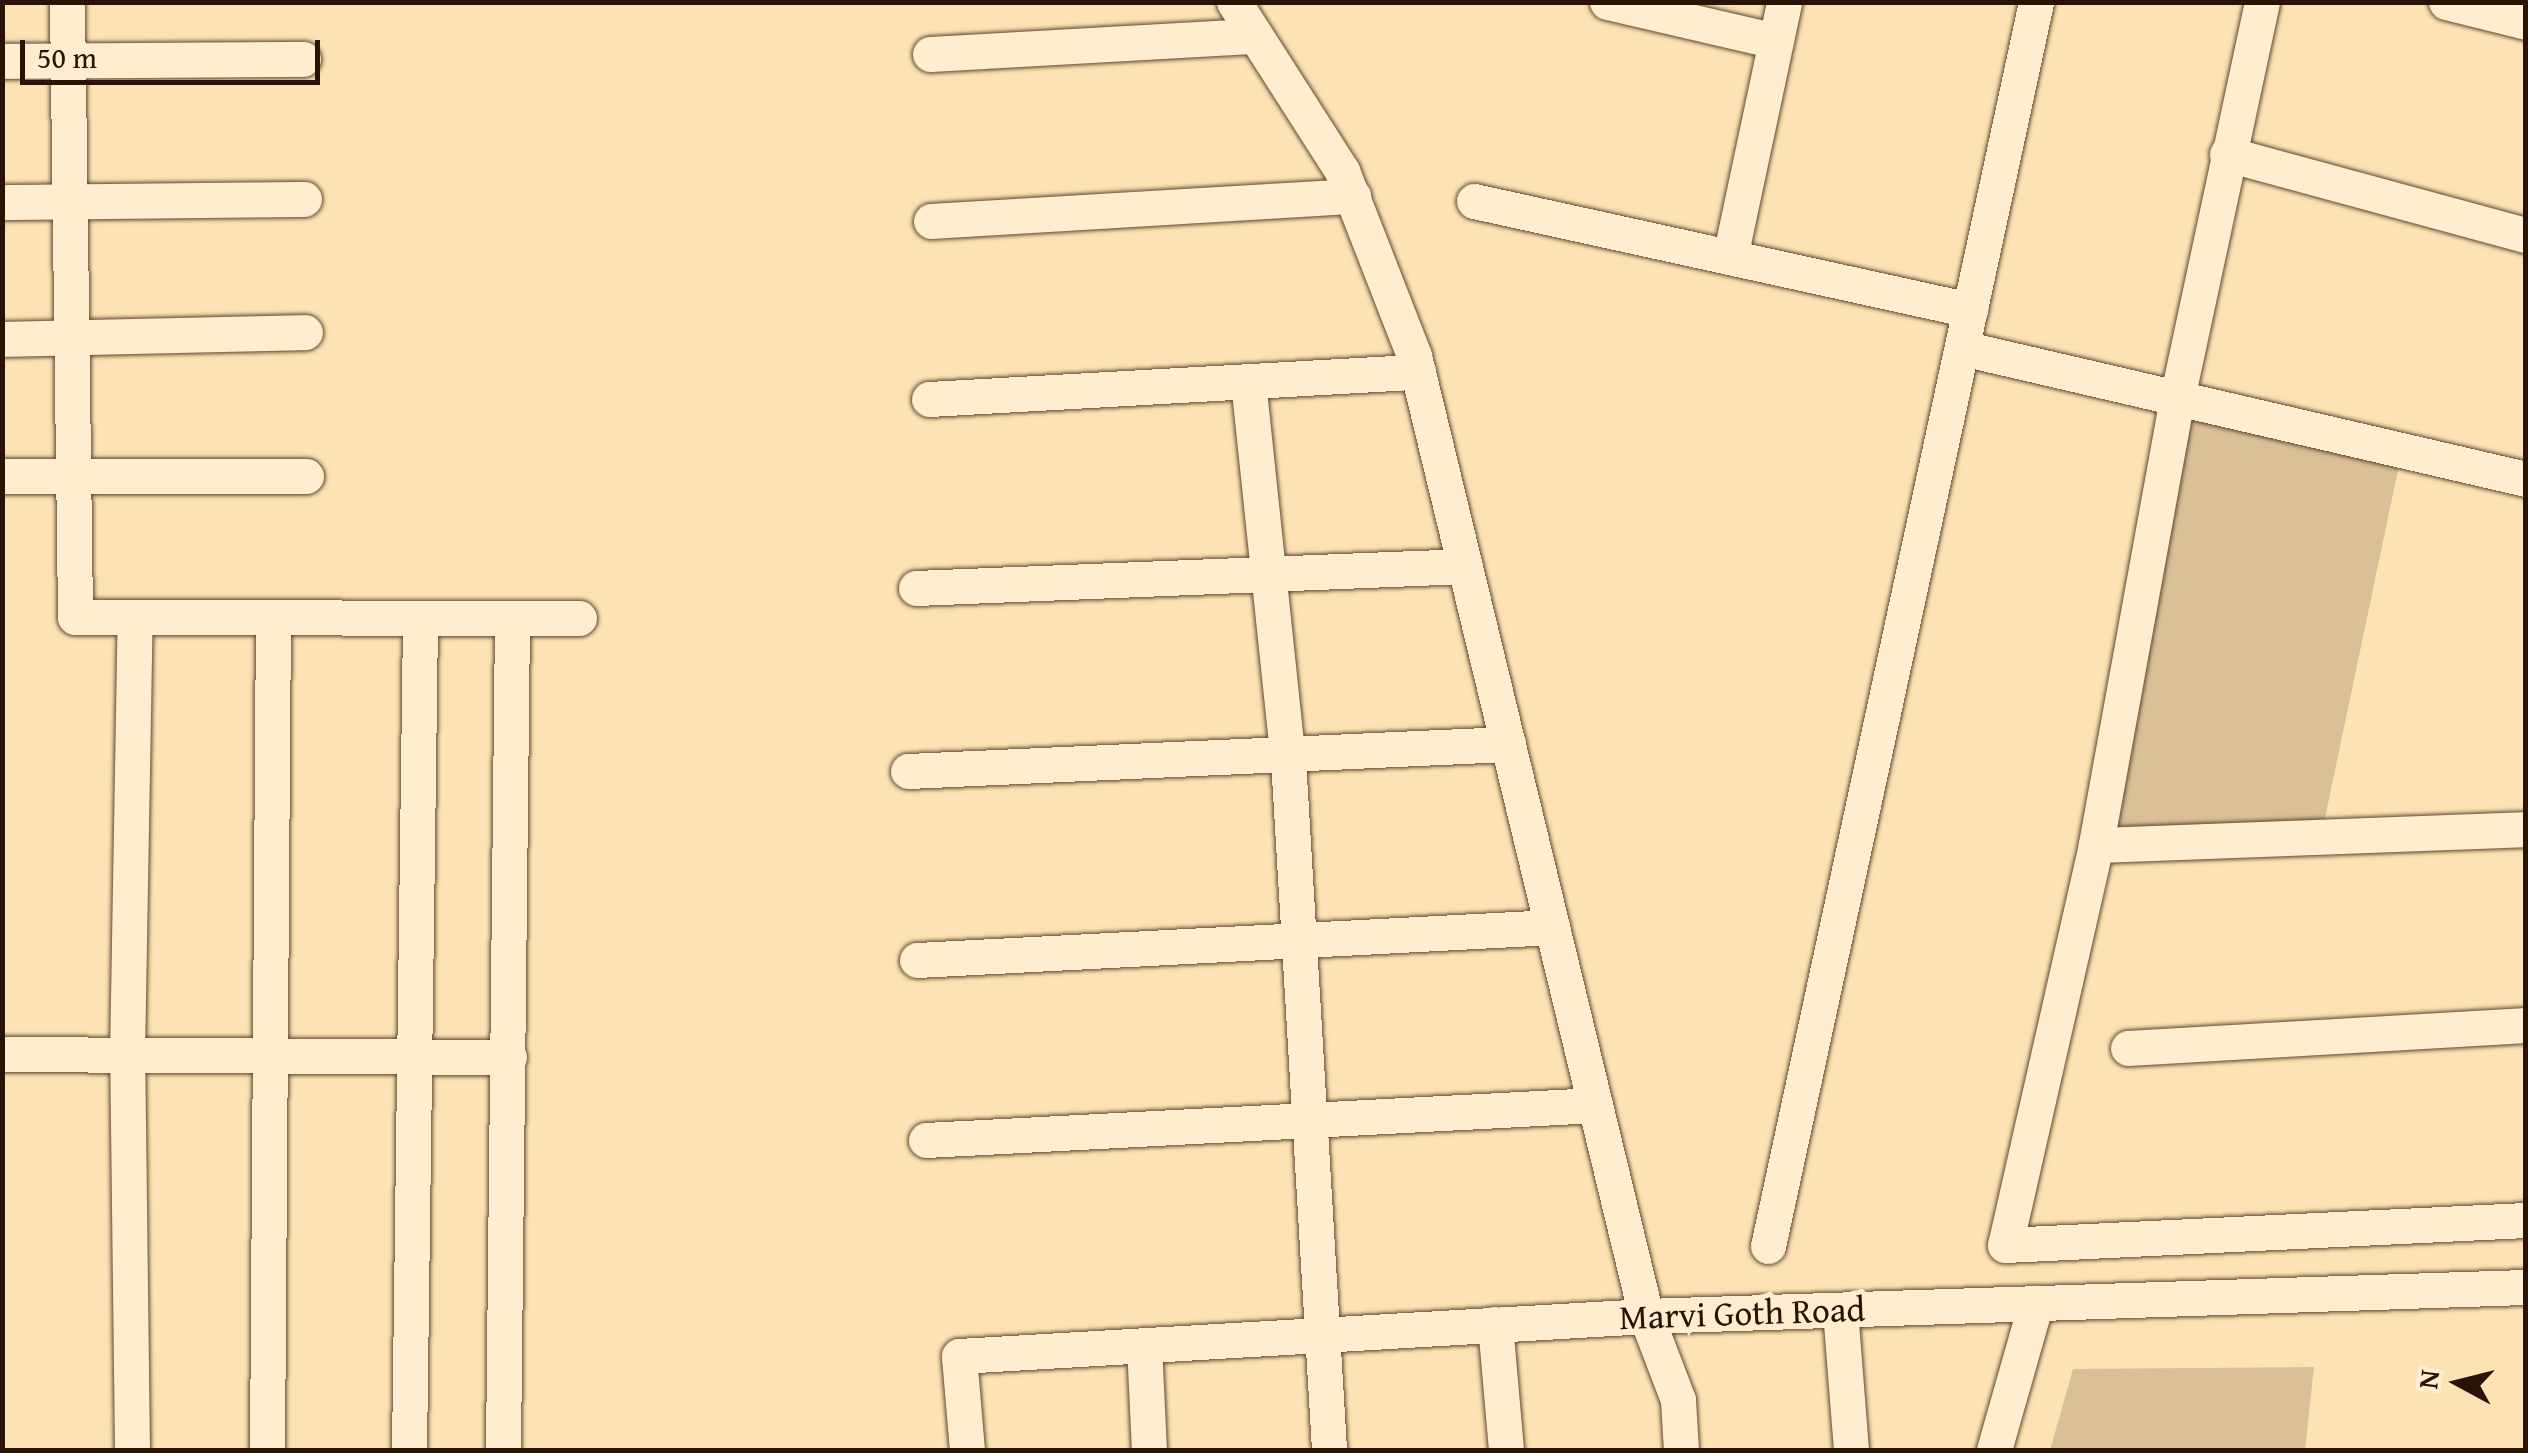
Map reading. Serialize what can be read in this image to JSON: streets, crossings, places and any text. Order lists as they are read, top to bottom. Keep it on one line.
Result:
{"streets":{"street":["Marvi Goth Road"]},"scale_bar":"50 m","north":"left"}
